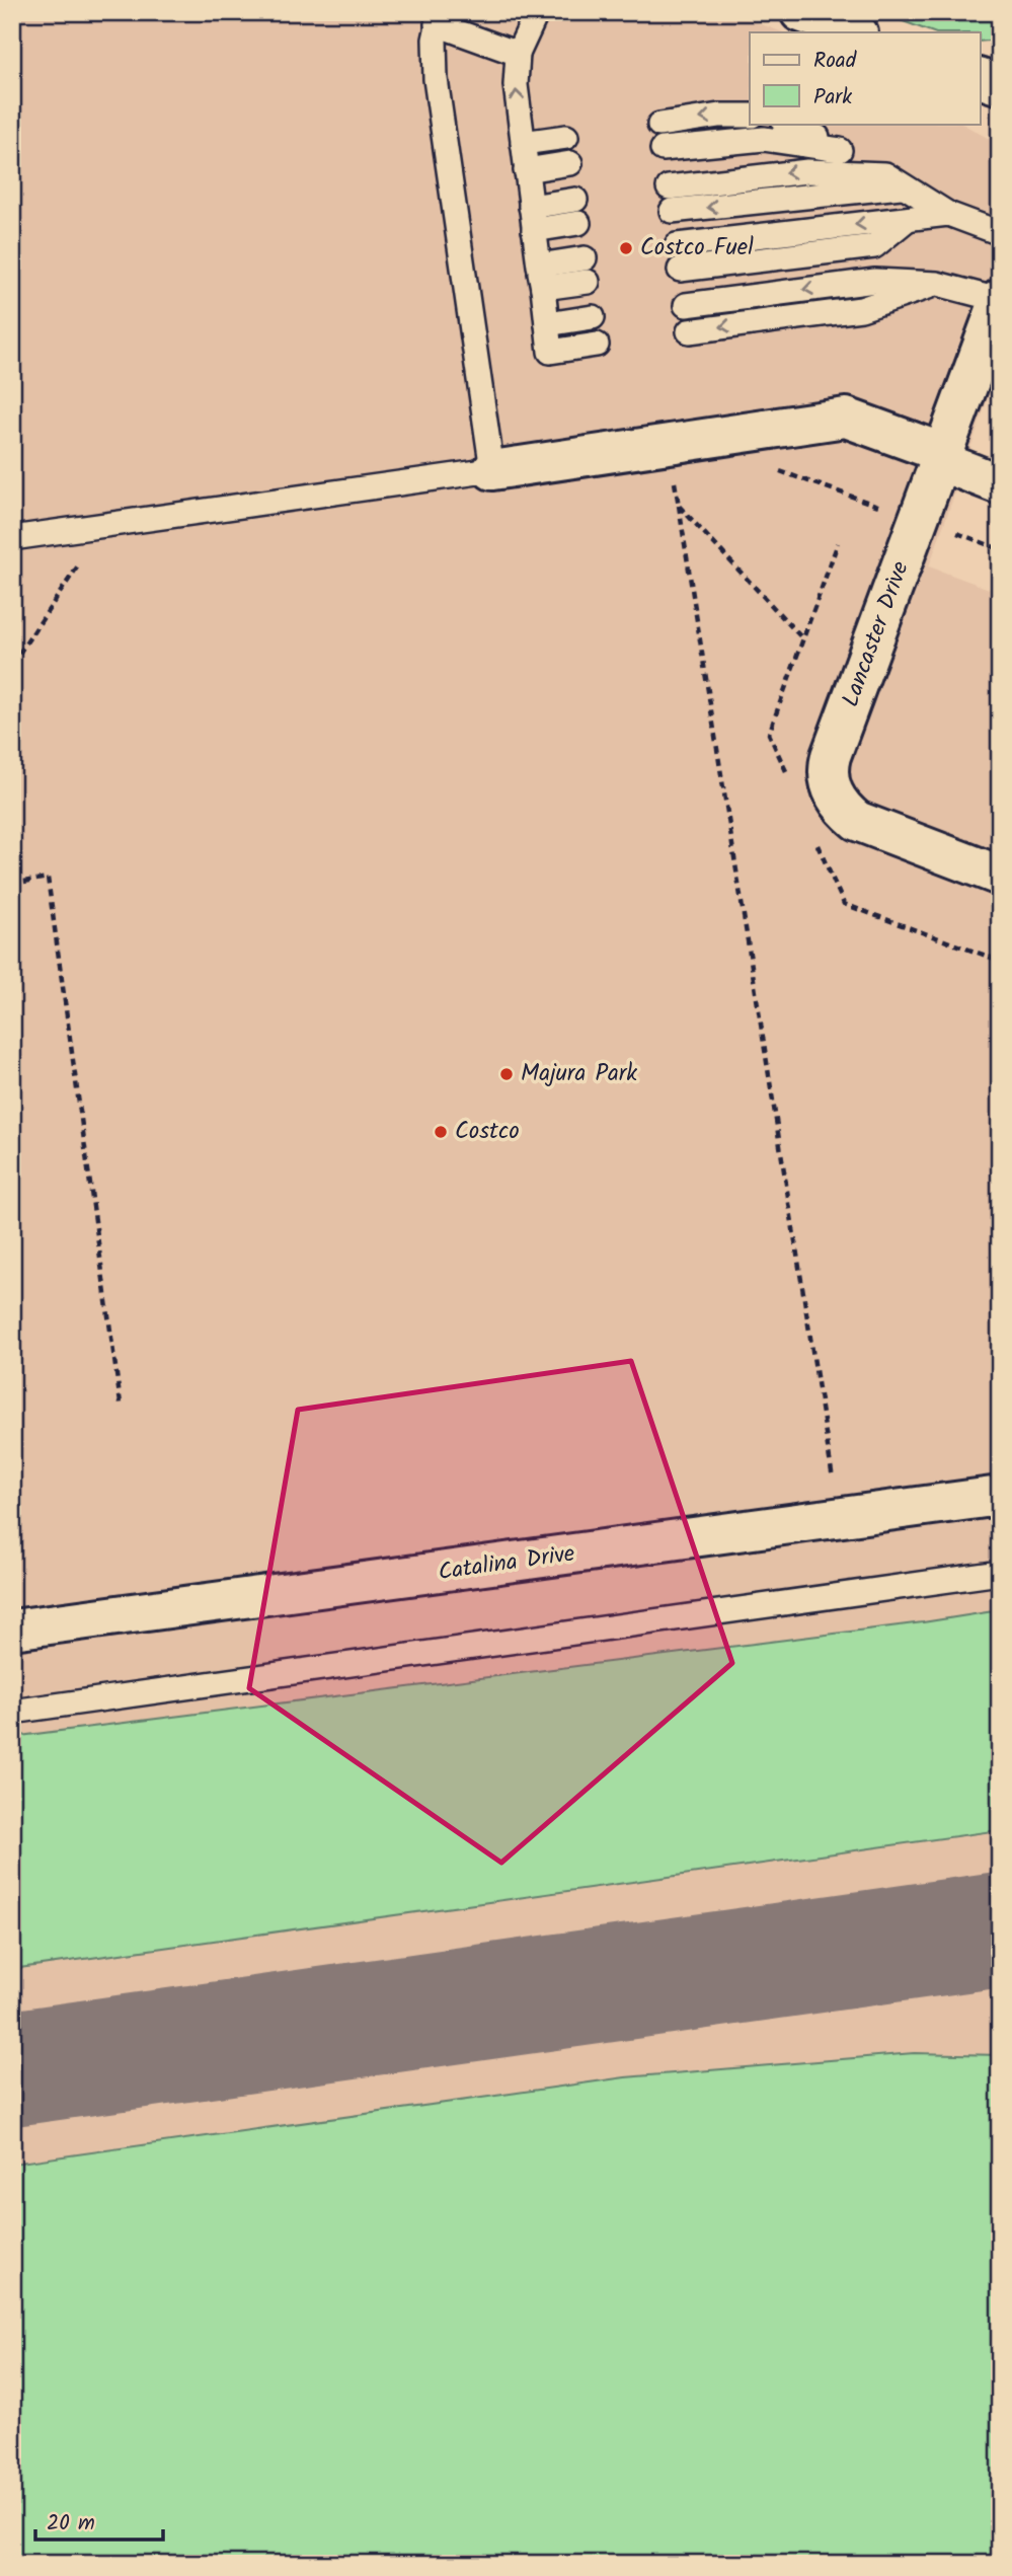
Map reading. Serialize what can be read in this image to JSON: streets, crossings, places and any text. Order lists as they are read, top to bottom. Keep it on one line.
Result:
{"streets":{"street":["Lancaster Drive","Catalina Drive"]},"places":["Costco Fuel","Majura Park","Costco"],"legend":["Road","Park"],"scale_bar":"20 m"}
